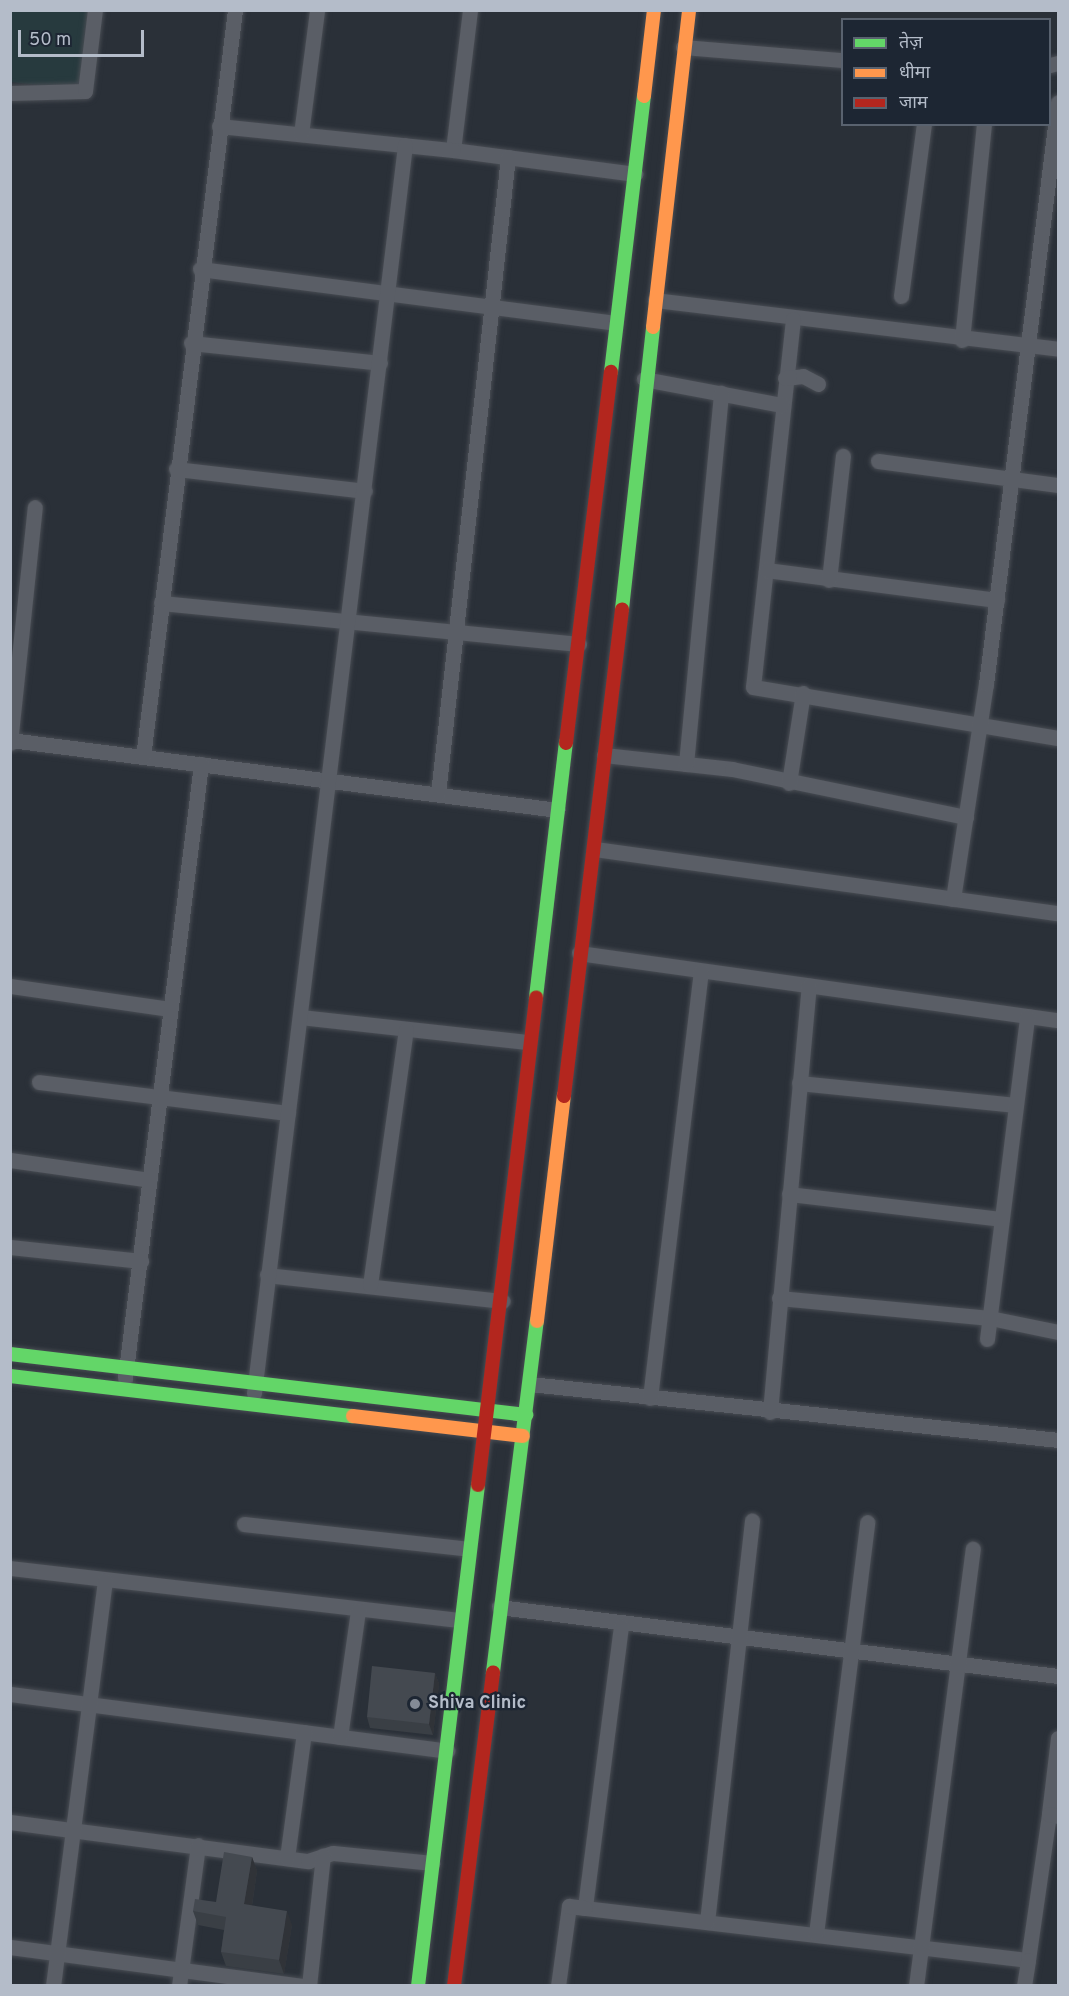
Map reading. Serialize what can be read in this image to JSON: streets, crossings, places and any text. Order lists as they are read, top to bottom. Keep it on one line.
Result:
{"places":["Shiva Clinic"],"legend":["तेज़","धीमा","जाम"],"scale_bar":"50 m"}
